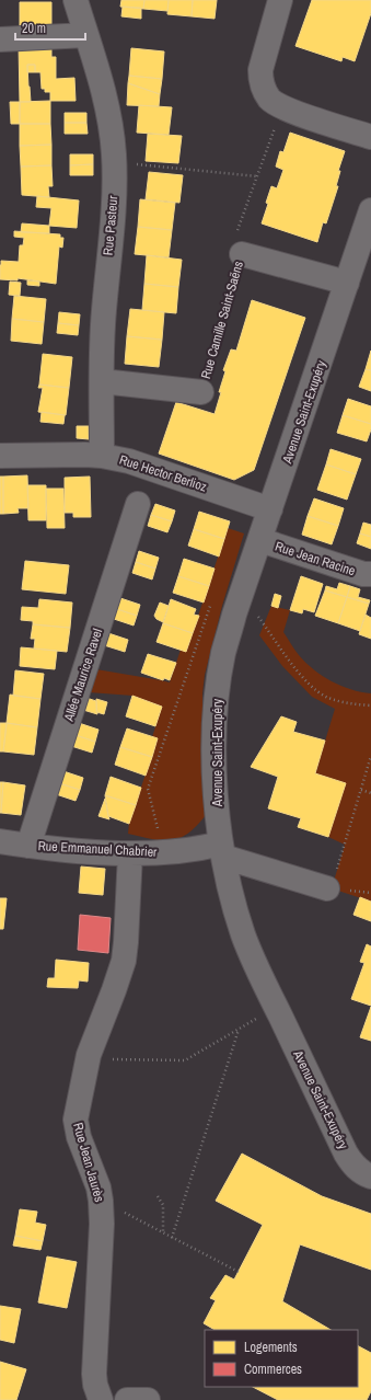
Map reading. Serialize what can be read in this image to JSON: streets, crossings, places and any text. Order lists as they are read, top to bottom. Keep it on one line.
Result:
{"streets":{"street":["Rue Pasteur","Rue Camille Saint-Saëns","Avenue Saint-Exupéry","Rue Hector Berlioz","Rue Jean Racine","Allée Maurice Ravel","Rue Emmanuel Chabrier","Rue Jean Jaurès"]},"crossings":[["Rue Pasteur","Rue Camille Saint-Saëns"],["Rue Pasteur","Rue Hector Berlioz"],["Rue Camille Saint-Saëns","Avenue Saint-Exupéry"],["Avenue Saint-Exupéry","Rue Hector Berlioz"],["Avenue Saint-Exupéry","Rue Jean Racine"],["Avenue Saint-Exupéry","Rue Emmanuel Chabrier"],["Allée Maurice Ravel","Rue Emmanuel Chabrier"],["Rue Emmanuel Chabrier","Rue Jean Jaurès"]],"legend":["Logements","Commerces"],"scale_bar":"20 m"}
